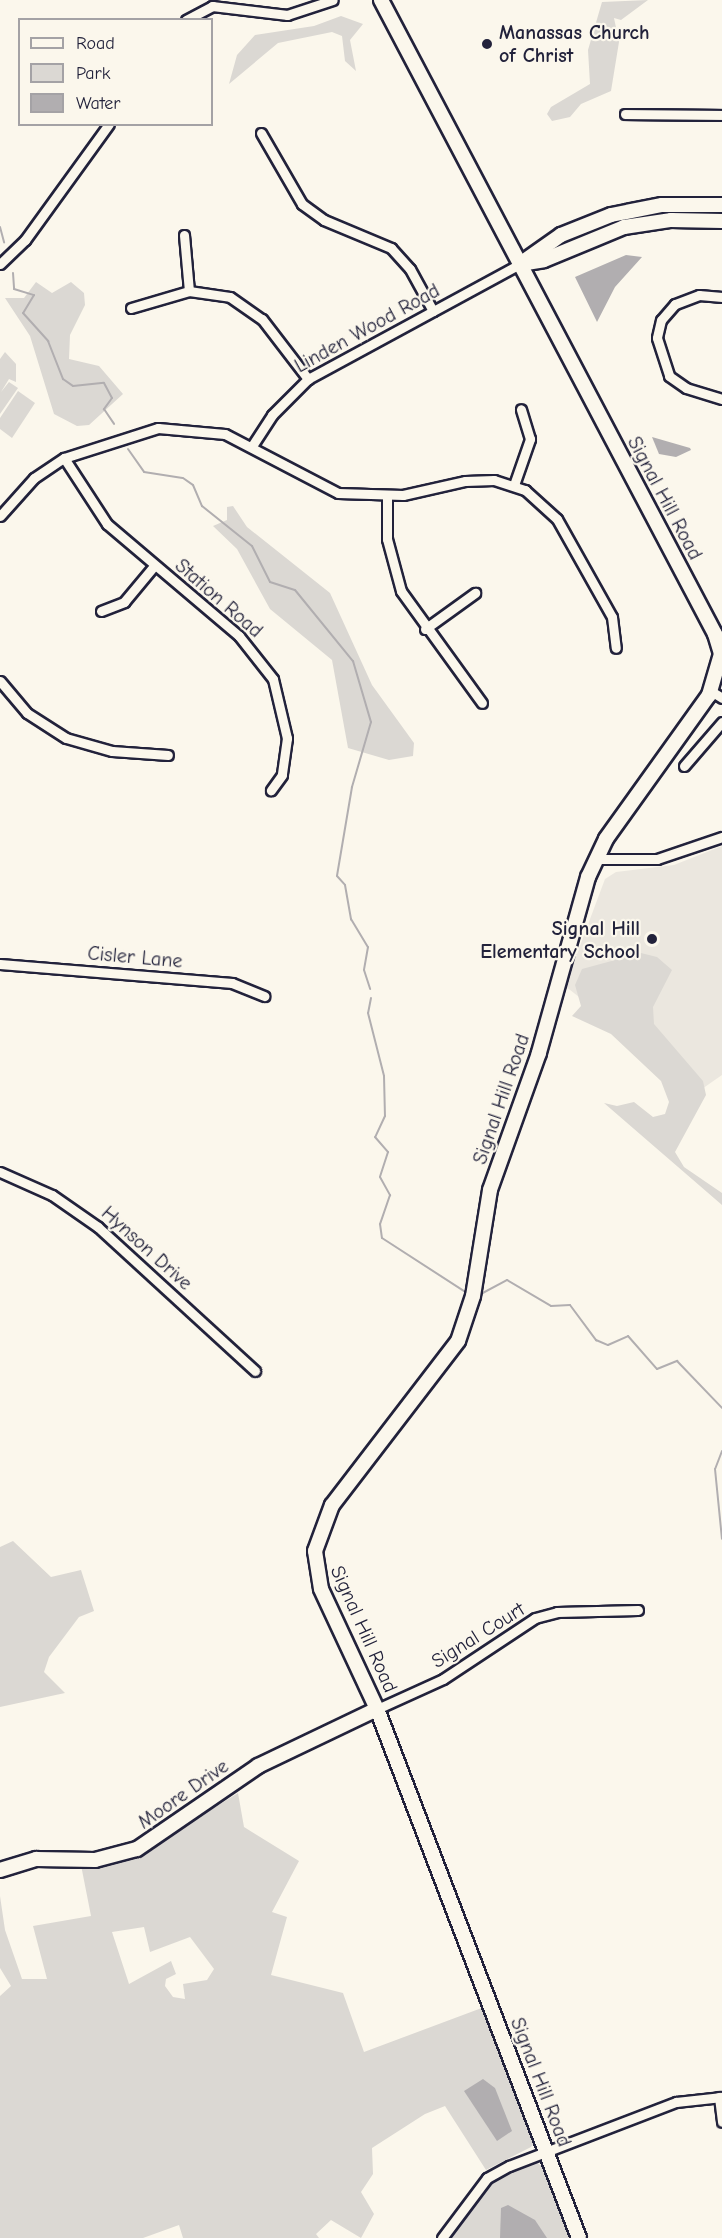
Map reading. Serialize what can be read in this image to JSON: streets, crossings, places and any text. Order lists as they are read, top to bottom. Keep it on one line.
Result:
{"streets":{"main road":["Signal Hill Road","Moore Drive"],"street":["Linden Wood Road","Station Road","Cisler Lane","Hynson Drive","Signal Court"]},"crossings":[["Linden Wood Road","Signal Hill Road"],["Signal Hill Road","Signal Court"],["Signal Hill Road","Moore Drive"],["Signal Court","Moore Drive"]],"places":["Manassas Church of Christ","Signal Hill Elementary School"],"legend":["Road","Park","Water"]}
